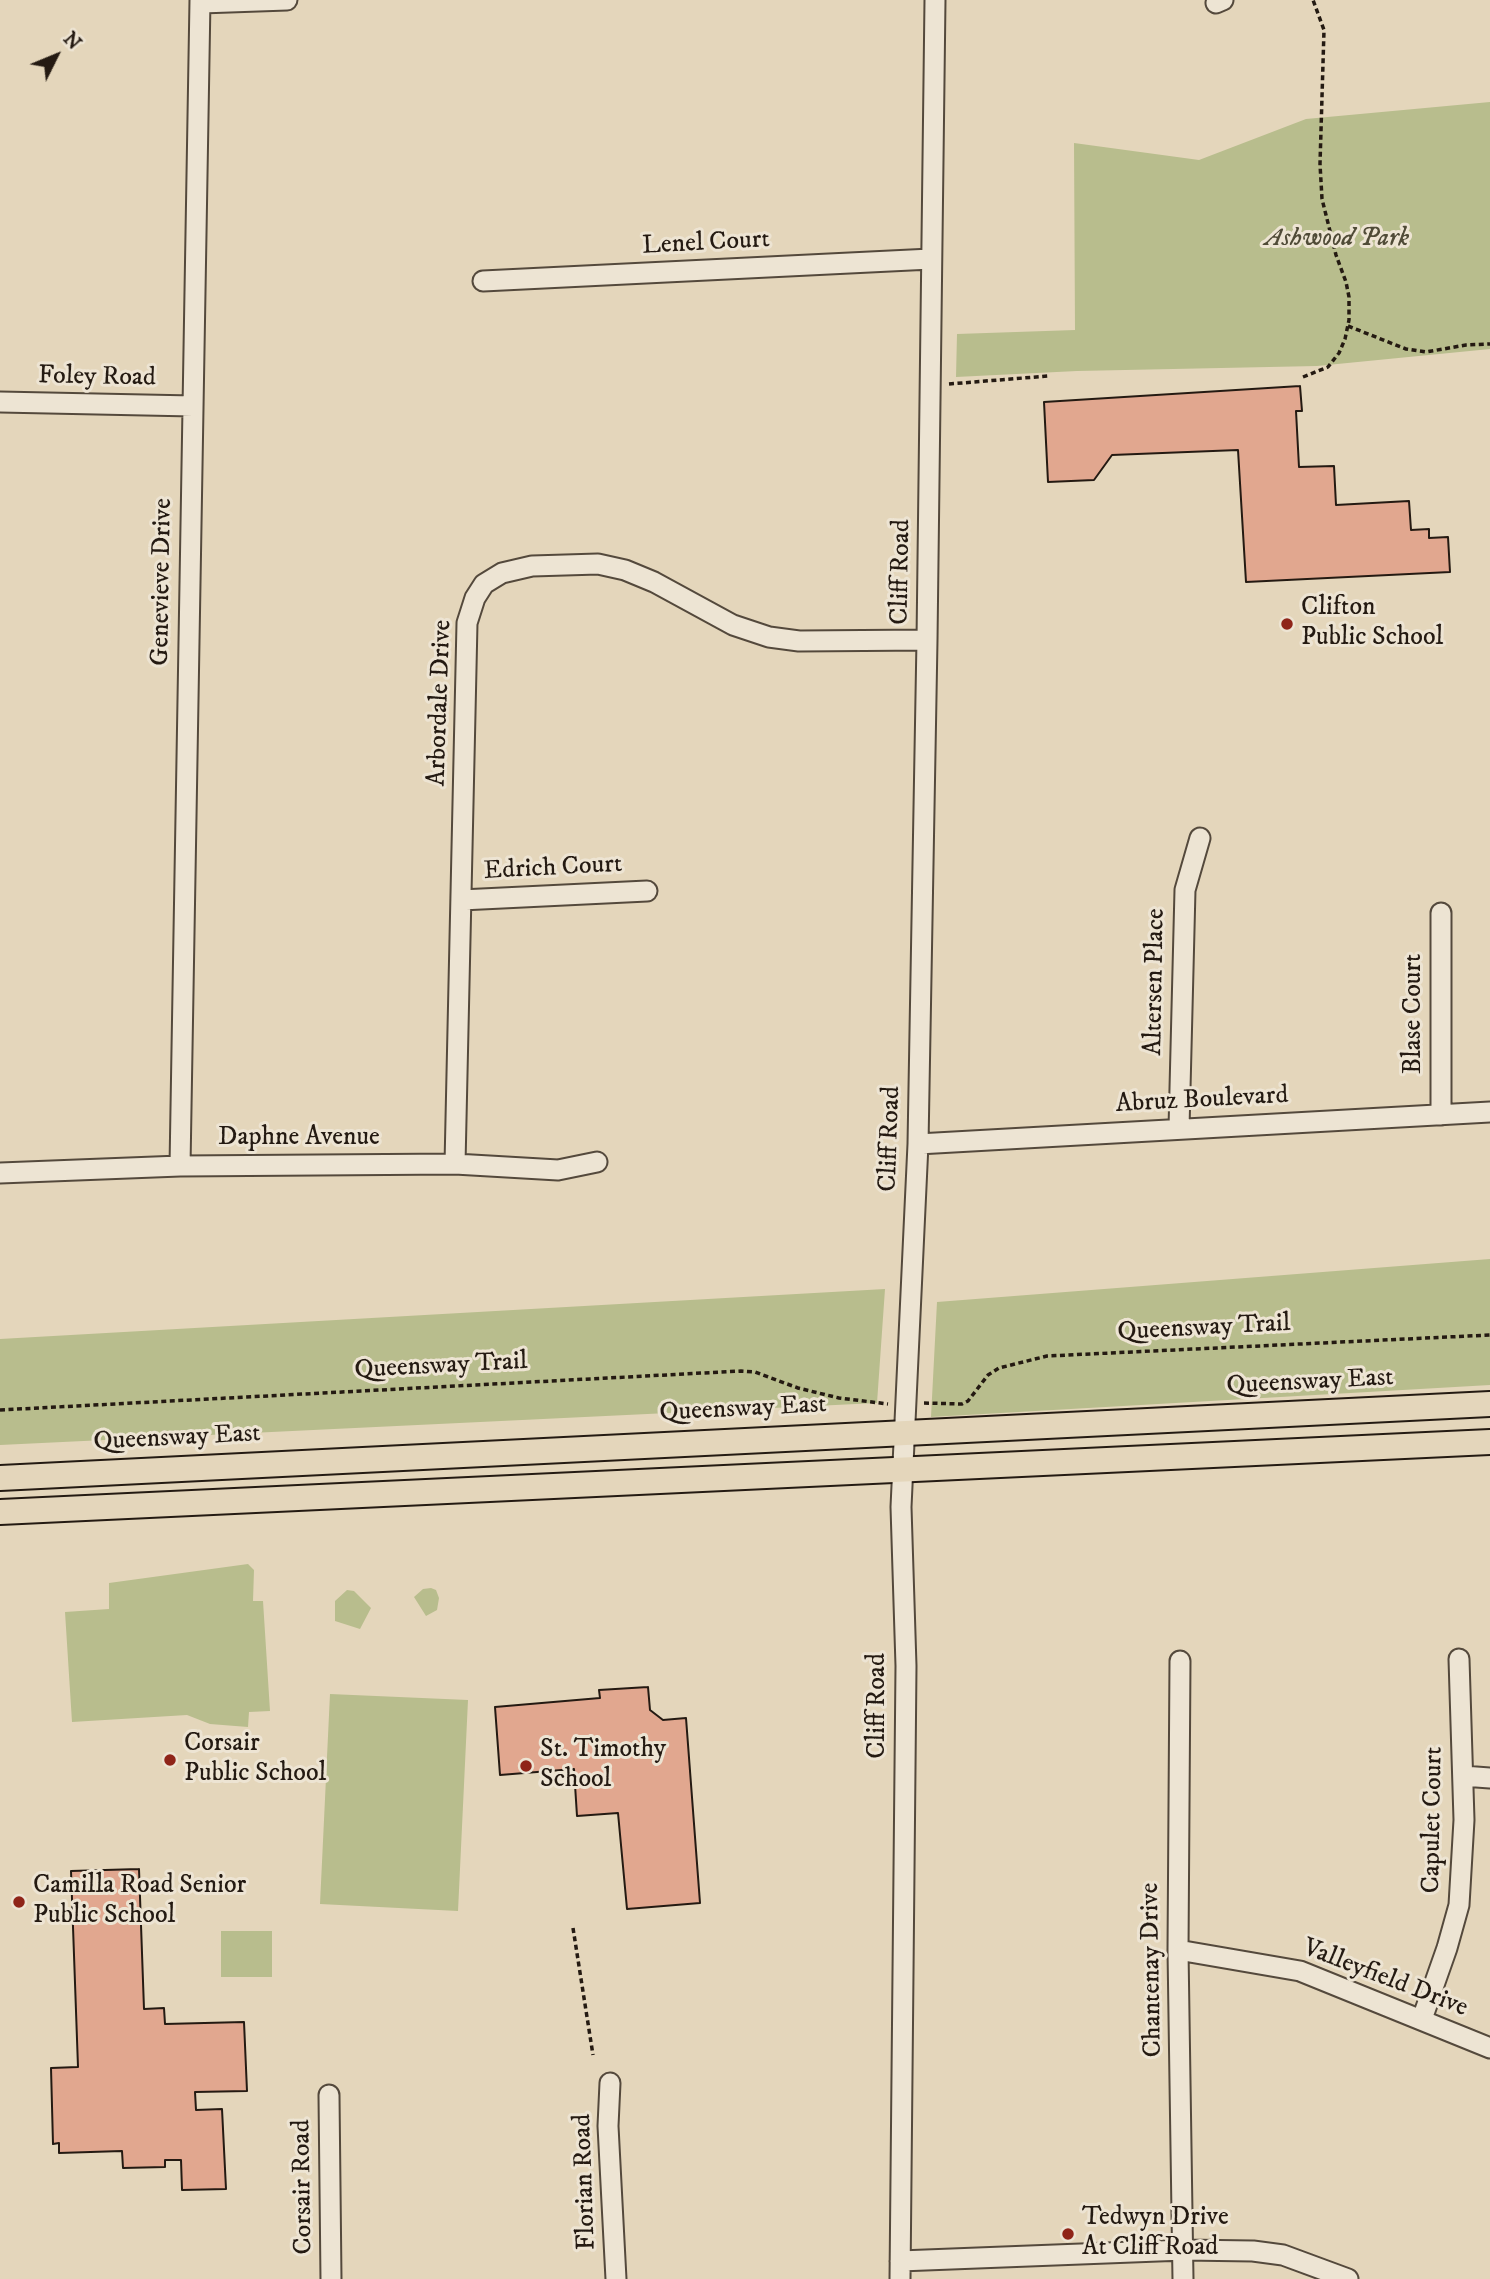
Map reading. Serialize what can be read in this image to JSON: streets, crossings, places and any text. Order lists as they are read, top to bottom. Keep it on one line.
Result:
{"streets":{"main road":["Queensway East"],"street":["Lenel Court","Foley Road","Cliff Road","Genevieve Drive","Arbordale Drive","Edrich Court","Altersen Place","Blase Court","Abruz Boulevard","Daphne Avenue","Capulet Court","Chantenay Drive","Valleyfield Drive","Florian Road","Corsair Road"],"path":["Queensway Trail"]},"crossings":[["Lenel Court","Cliff Road"],["Foley Road","Genevieve Drive"],["Cliff Road","Arbordale Drive"],["Cliff Road","Abruz Boulevard"],["Cliff Road","Queensway East"],["Genevieve Drive","Daphne Avenue"],["Arbordale Drive","Edrich Court"],["Arbordale Drive","Daphne Avenue"],["Altersen Place","Abruz Boulevard"],["Blase Court","Abruz Boulevard"],["Capulet Court","Valleyfield Drive"],["Chantenay Drive","Valleyfield Drive"]],"parks":["Ashwood Park"],"places":["Clifton Public School","Corsair Public School","St. Timothy School","Camilla Road Senior Public School","Tedwyn Drive At Cliff Road"],"north":"top right"}
